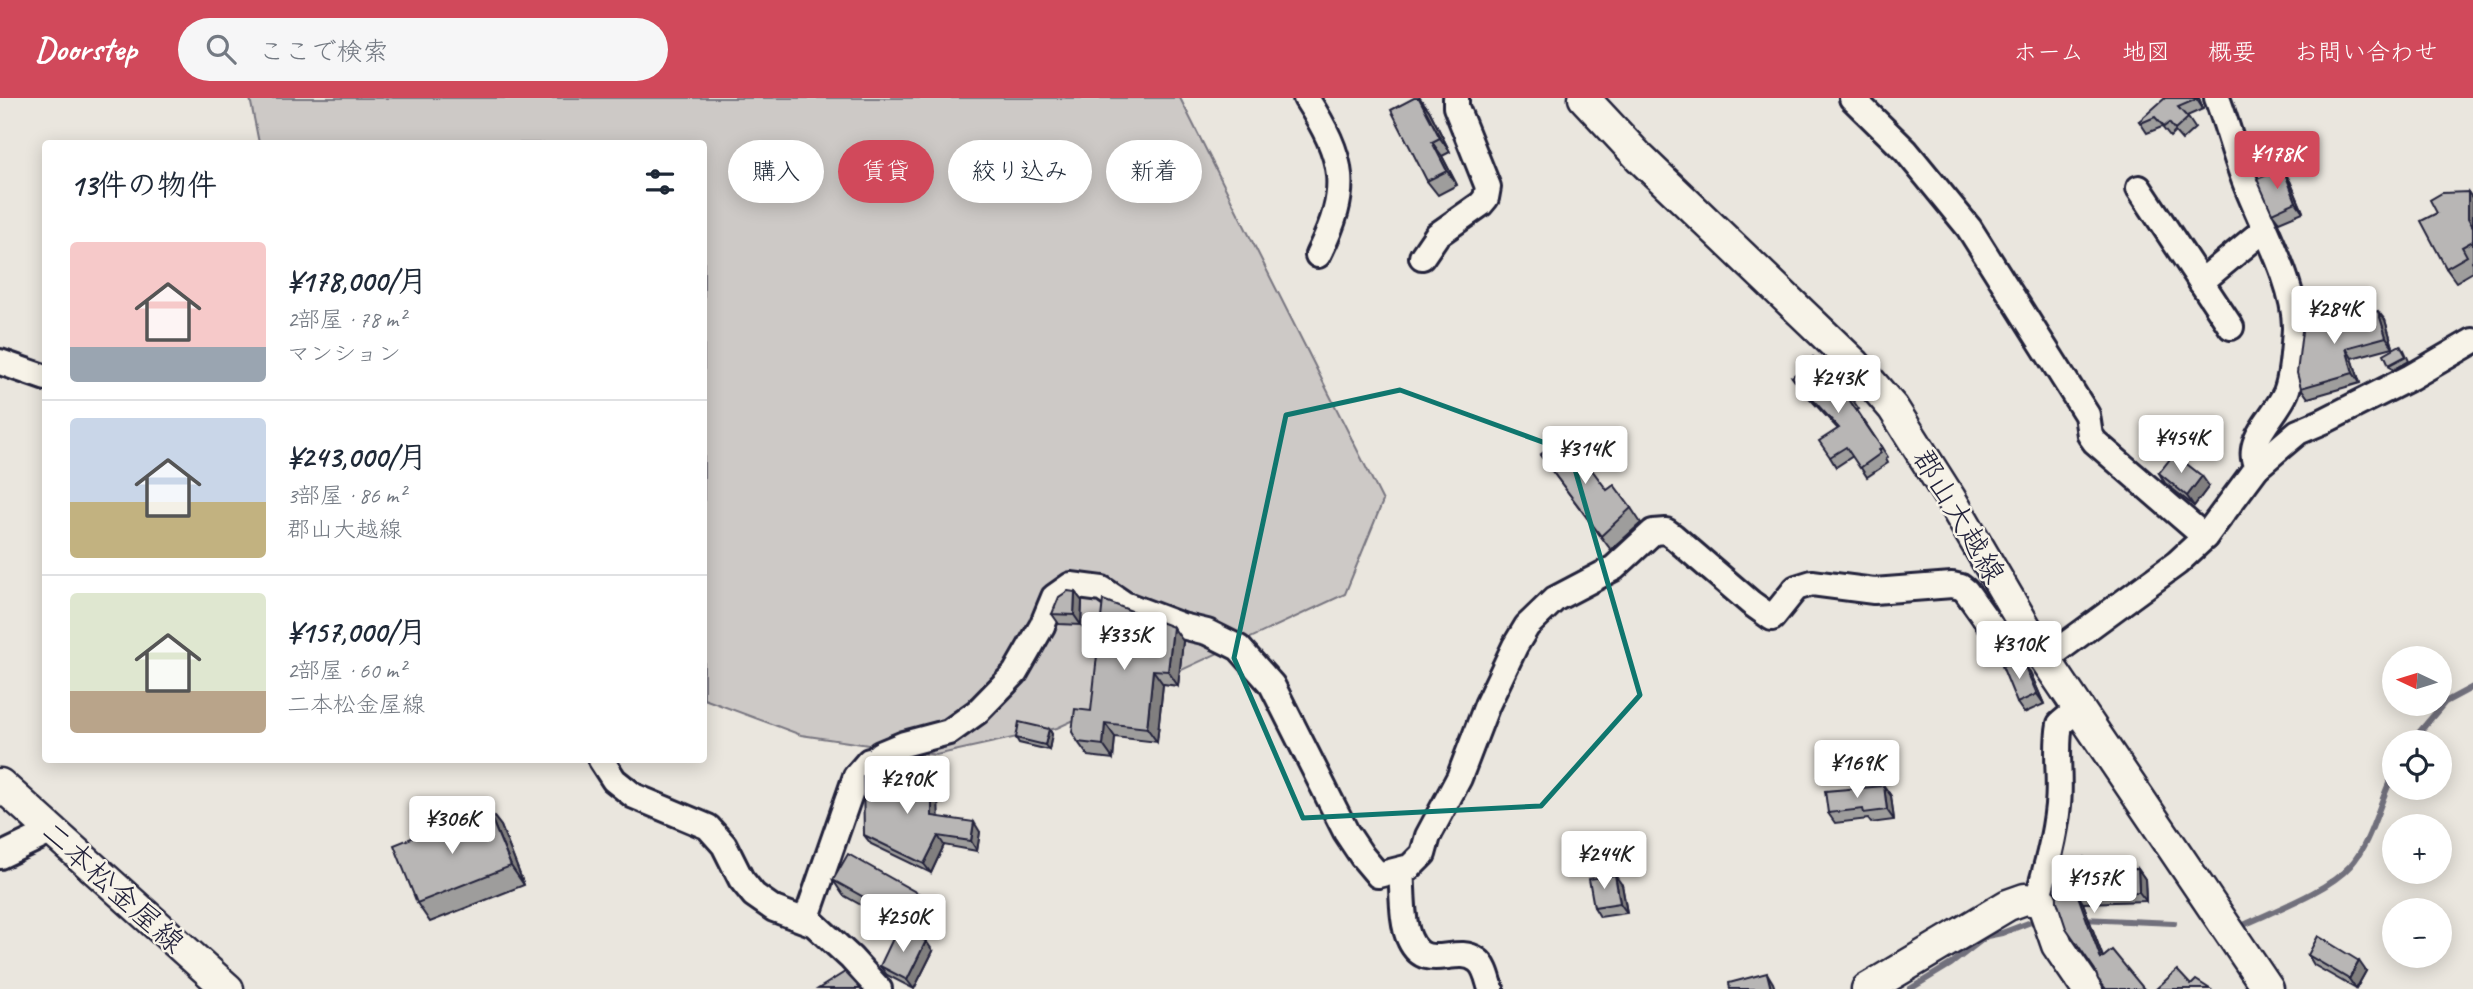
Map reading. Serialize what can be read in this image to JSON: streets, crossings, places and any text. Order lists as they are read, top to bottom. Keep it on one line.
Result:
{"streets":{"main road":["郡山大越線","二本松金屋線"]},"north":"left","page":{"header":"Doorstep","search":"ここで検索","nav":["ホーム","地図","概要","お問い合わせ"],"price":["¥178K","¥284K","¥243K","¥454K","¥314K","¥335K","¥310K","¥169K","¥290K","¥306K","¥244K","¥157K","¥250K"],"chip":["購入","賃貸","絞り込み","新着"],"heading":"13件の物件","list":[{"name":"¥178,000/月","note":"2部屋 · 78 m² · マンション"},{"name":"¥243,000/月","note":"3部屋 · 86 m² · 郡山大越線"},{"name":"¥157,000/月","note":"2部屋 · 60 m² · 二本松金屋線"}],"map_buttons":["+","−"]}}
